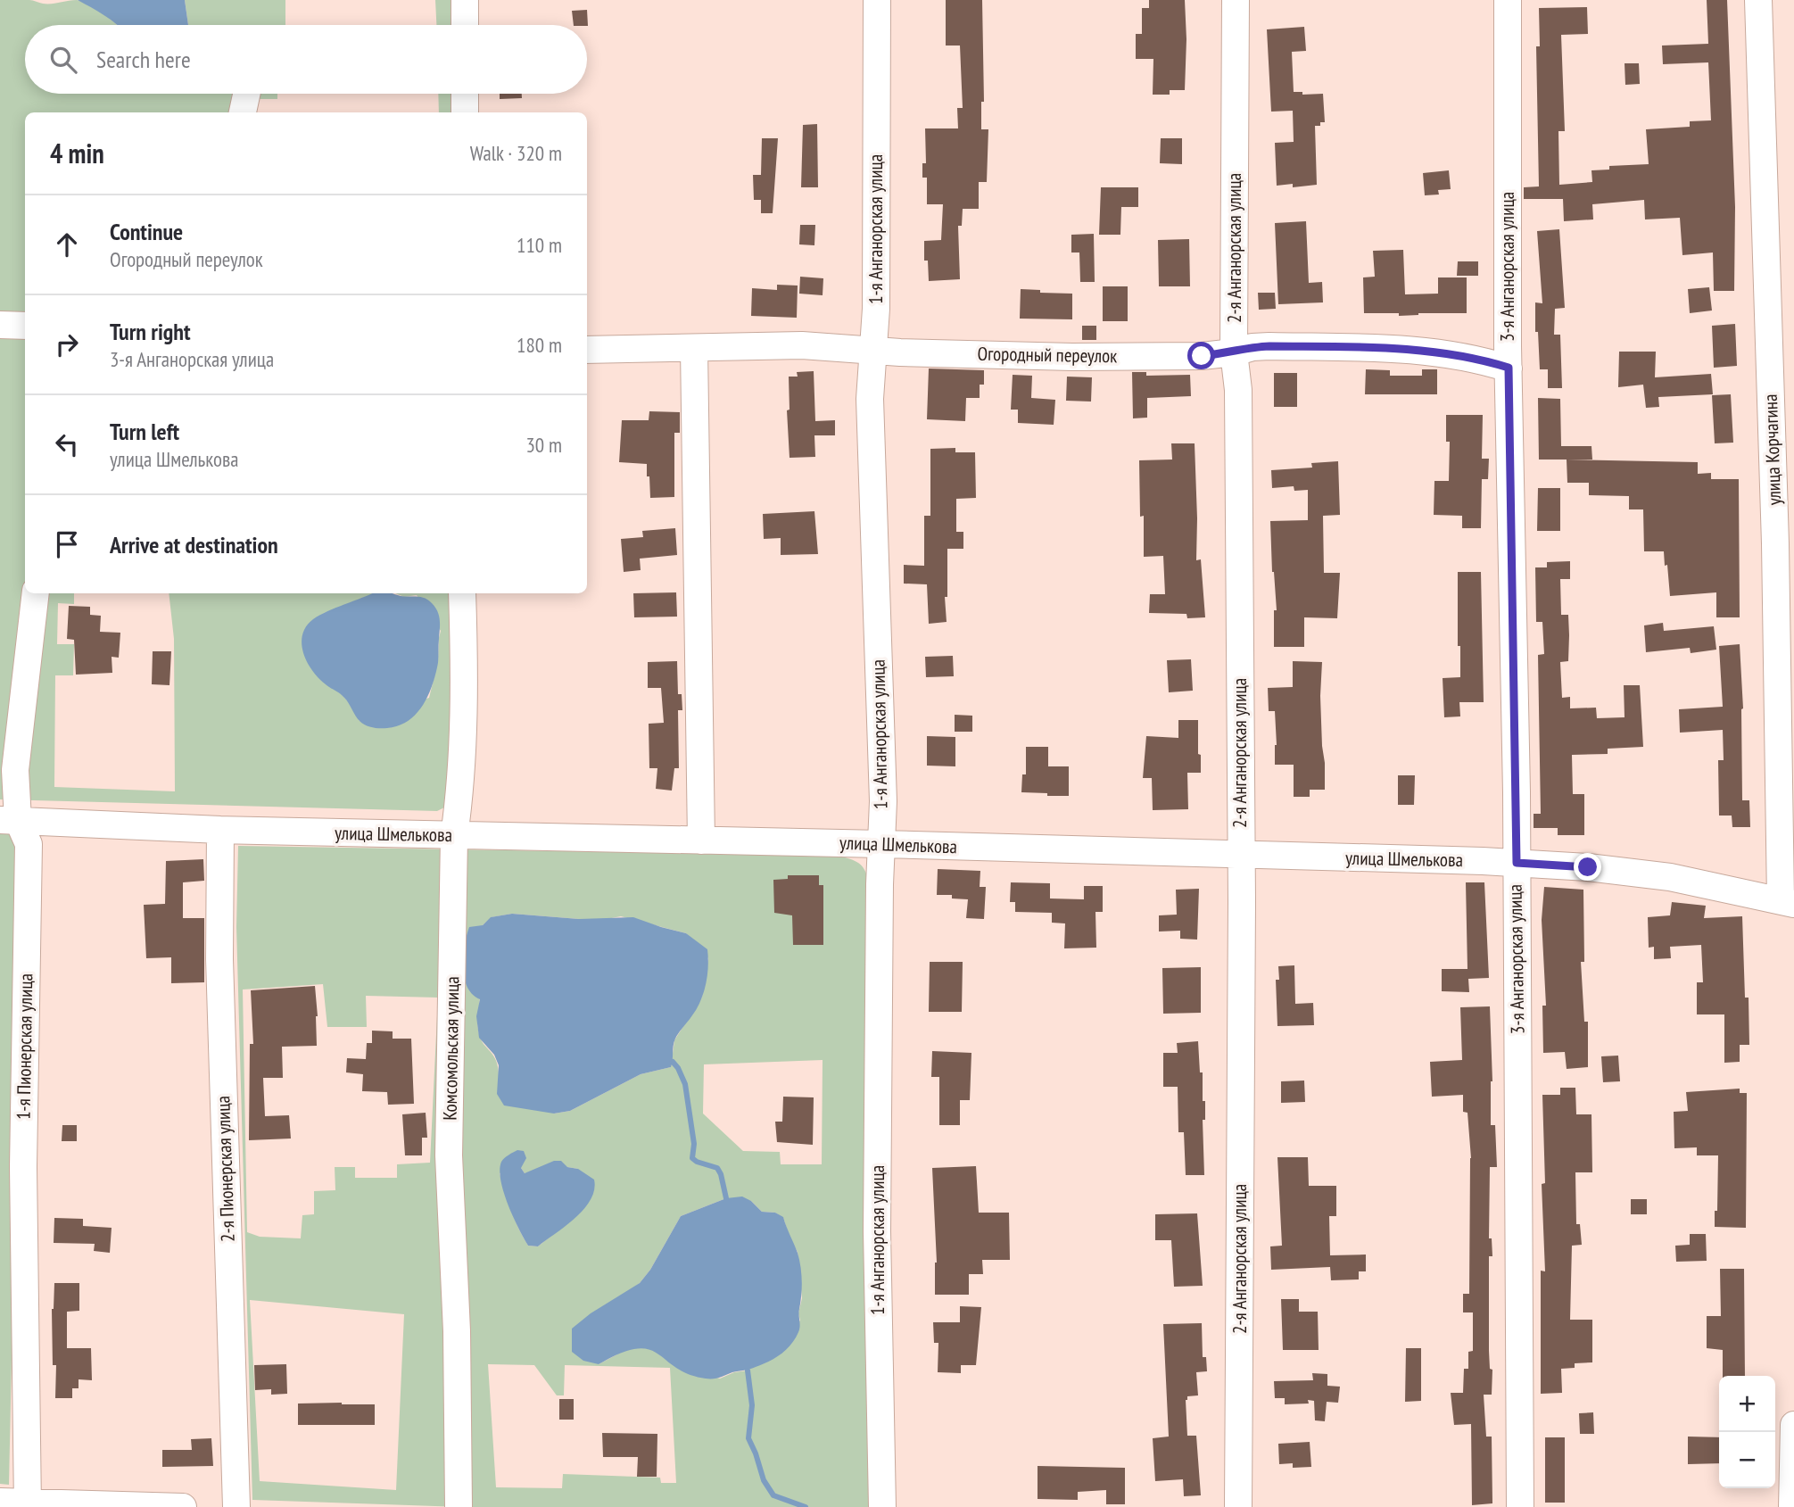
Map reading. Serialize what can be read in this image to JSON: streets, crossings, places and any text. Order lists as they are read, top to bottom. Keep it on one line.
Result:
{"streets":{"street":["1-я Анганорская улица","2-я Анганорская улица","3-я Анганорская улица","Огородный переулок","улица Корчагина","улица Шмелькова","1-я Пионерская улица","Комсомольская улица","2-я Пионерская улица"]},"crossings":[["1-я Анганорская улица","Огородный переулок"],["1-я Анганорская улица","улица Шмелькова"],["2-я Анганорская улица","Огородный переулок"],["2-я Анганорская улица","улица Шмелькова"],["3-я Анганорская улица","Огородный переулок"],["3-я Анганорская улица","улица Шмелькова"],["улица Корчагина","улица Шмелькова"],["улица Шмелькова","1-я Пионерская улица"],["улица Шмелькова","Комсомольская улица"],["улица Шмелькова","2-я Пионерская улица"]],"page":{"search":"Search here","heading":["4 min","Walk · 320 m"],"list":[["Continue","Огородный переулок","110 m"],["Turn right","3-я Анганорская улица","180 m"],["Turn left","улица Шмелькова","30 m"],"Arrive at destination"],"map_buttons":["+","−"]}}
